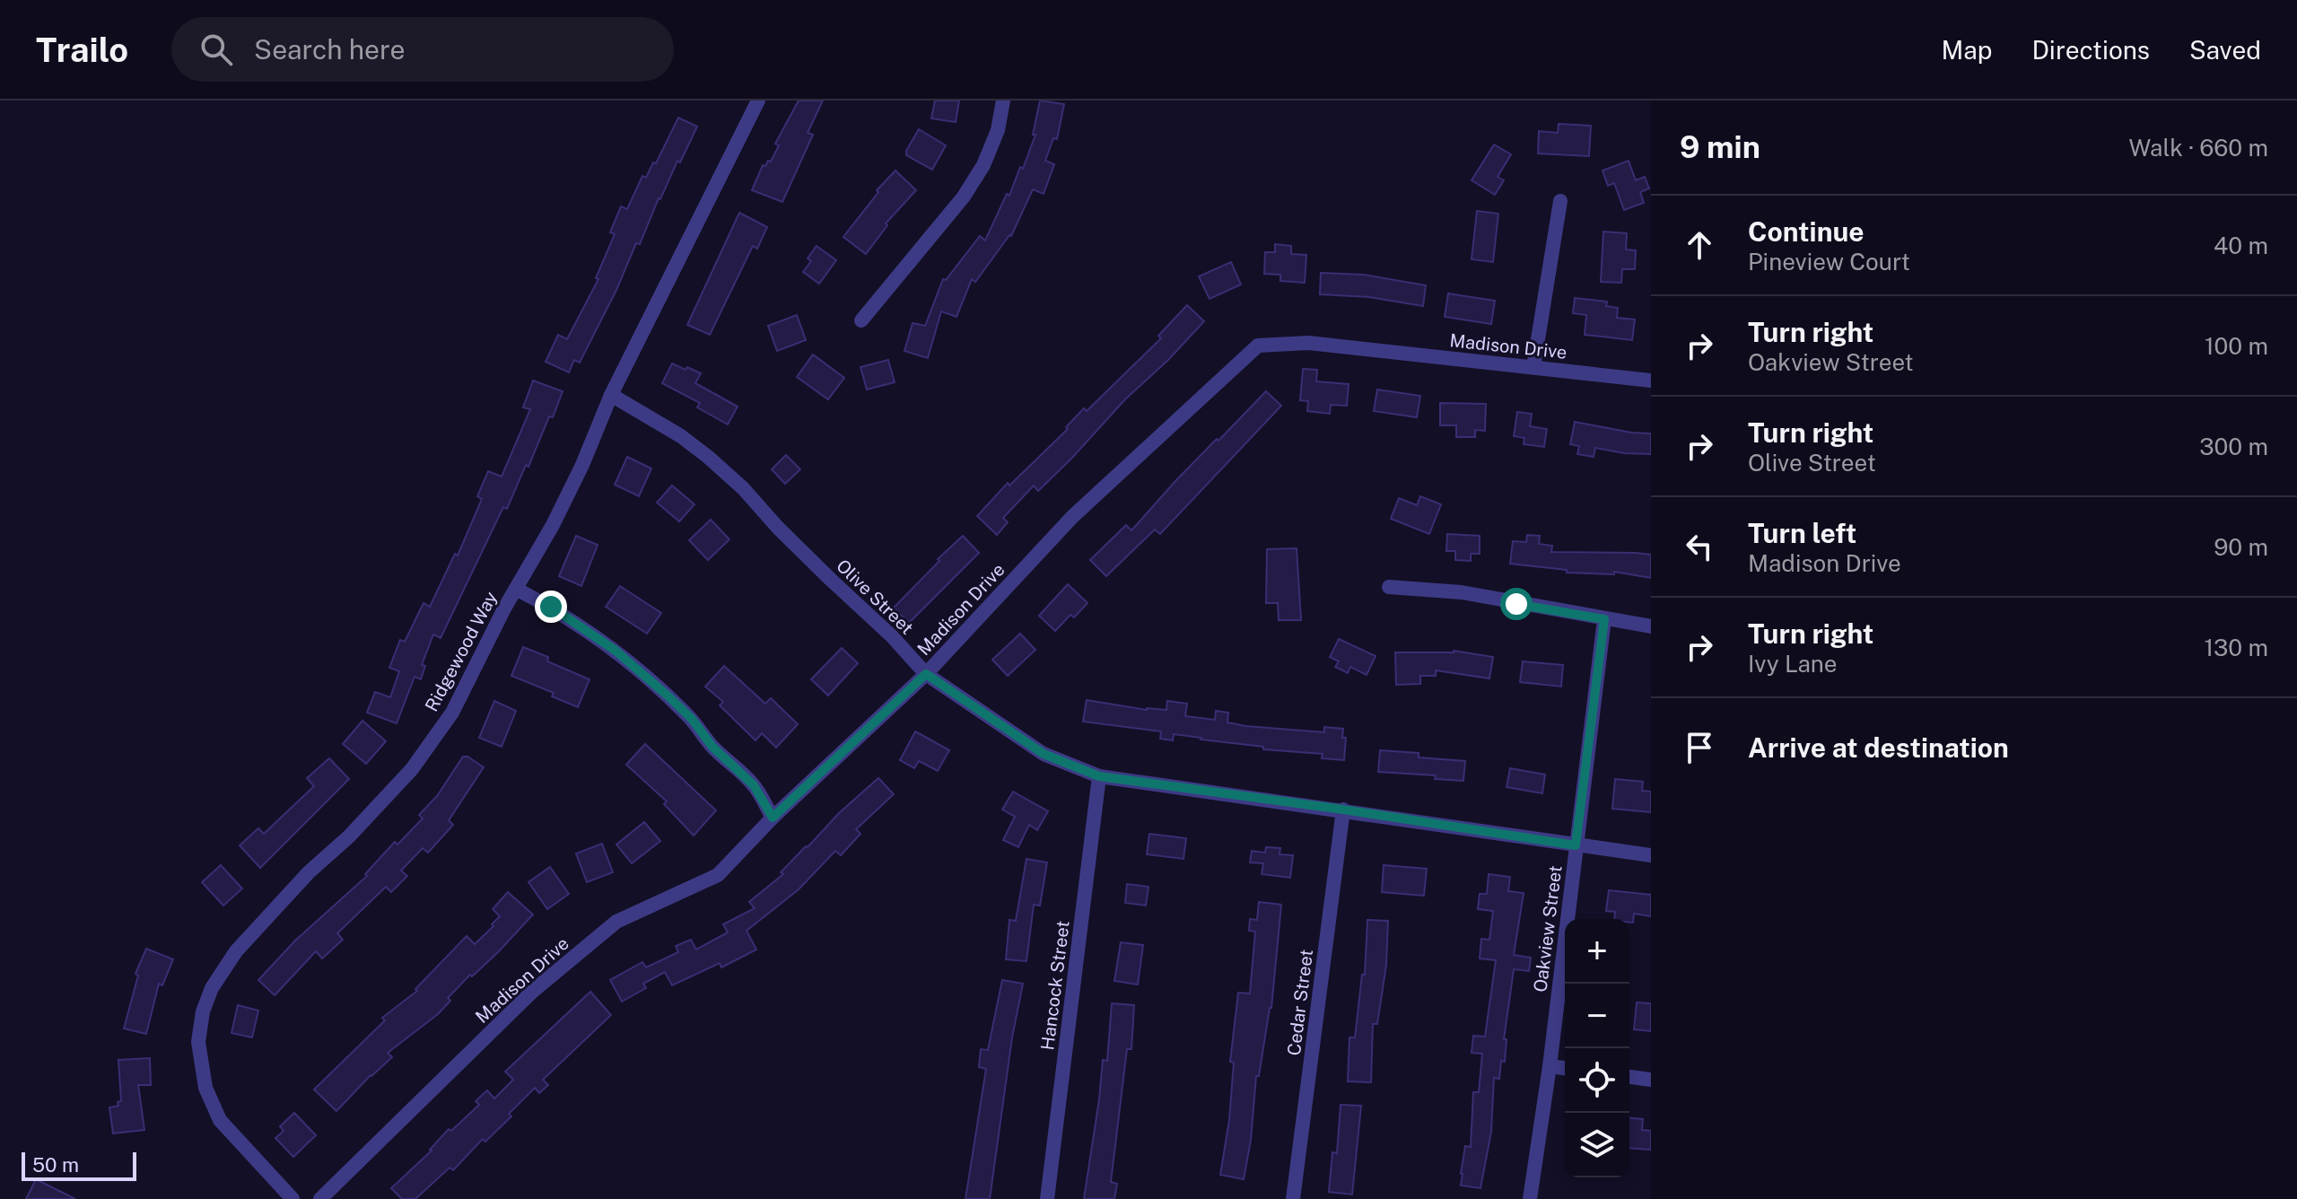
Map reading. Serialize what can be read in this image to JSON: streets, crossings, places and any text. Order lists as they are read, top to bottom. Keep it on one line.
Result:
{"streets":{"street":["Madison Drive","Olive Street","Ridgewood Way","Oakview Street","Hancock Street","Cedar Street"]},"crossings":[["Madison Drive","Olive Street"],["Olive Street","Ridgewood Way"],["Olive Street","Oakview Street"],["Olive Street","Hancock Street"],["Olive Street","Cedar Street"]],"scale_bar":"50 m","page":{"header":"Trailo","search":"Search here","nav":["Map","Directions","Saved"],"heading":["9 min","Walk · 660 m"],"list":[["Continue","Pineview Court","40 m"],["Turn right","Oakview Street","100 m"],["Turn right","Olive Street","300 m"],["Turn left","Madison Drive","90 m"],["Turn right","Ivy Lane","130 m"],"Arrive at destination"],"map_buttons":["+","−"],"scale":"50 m"}}
